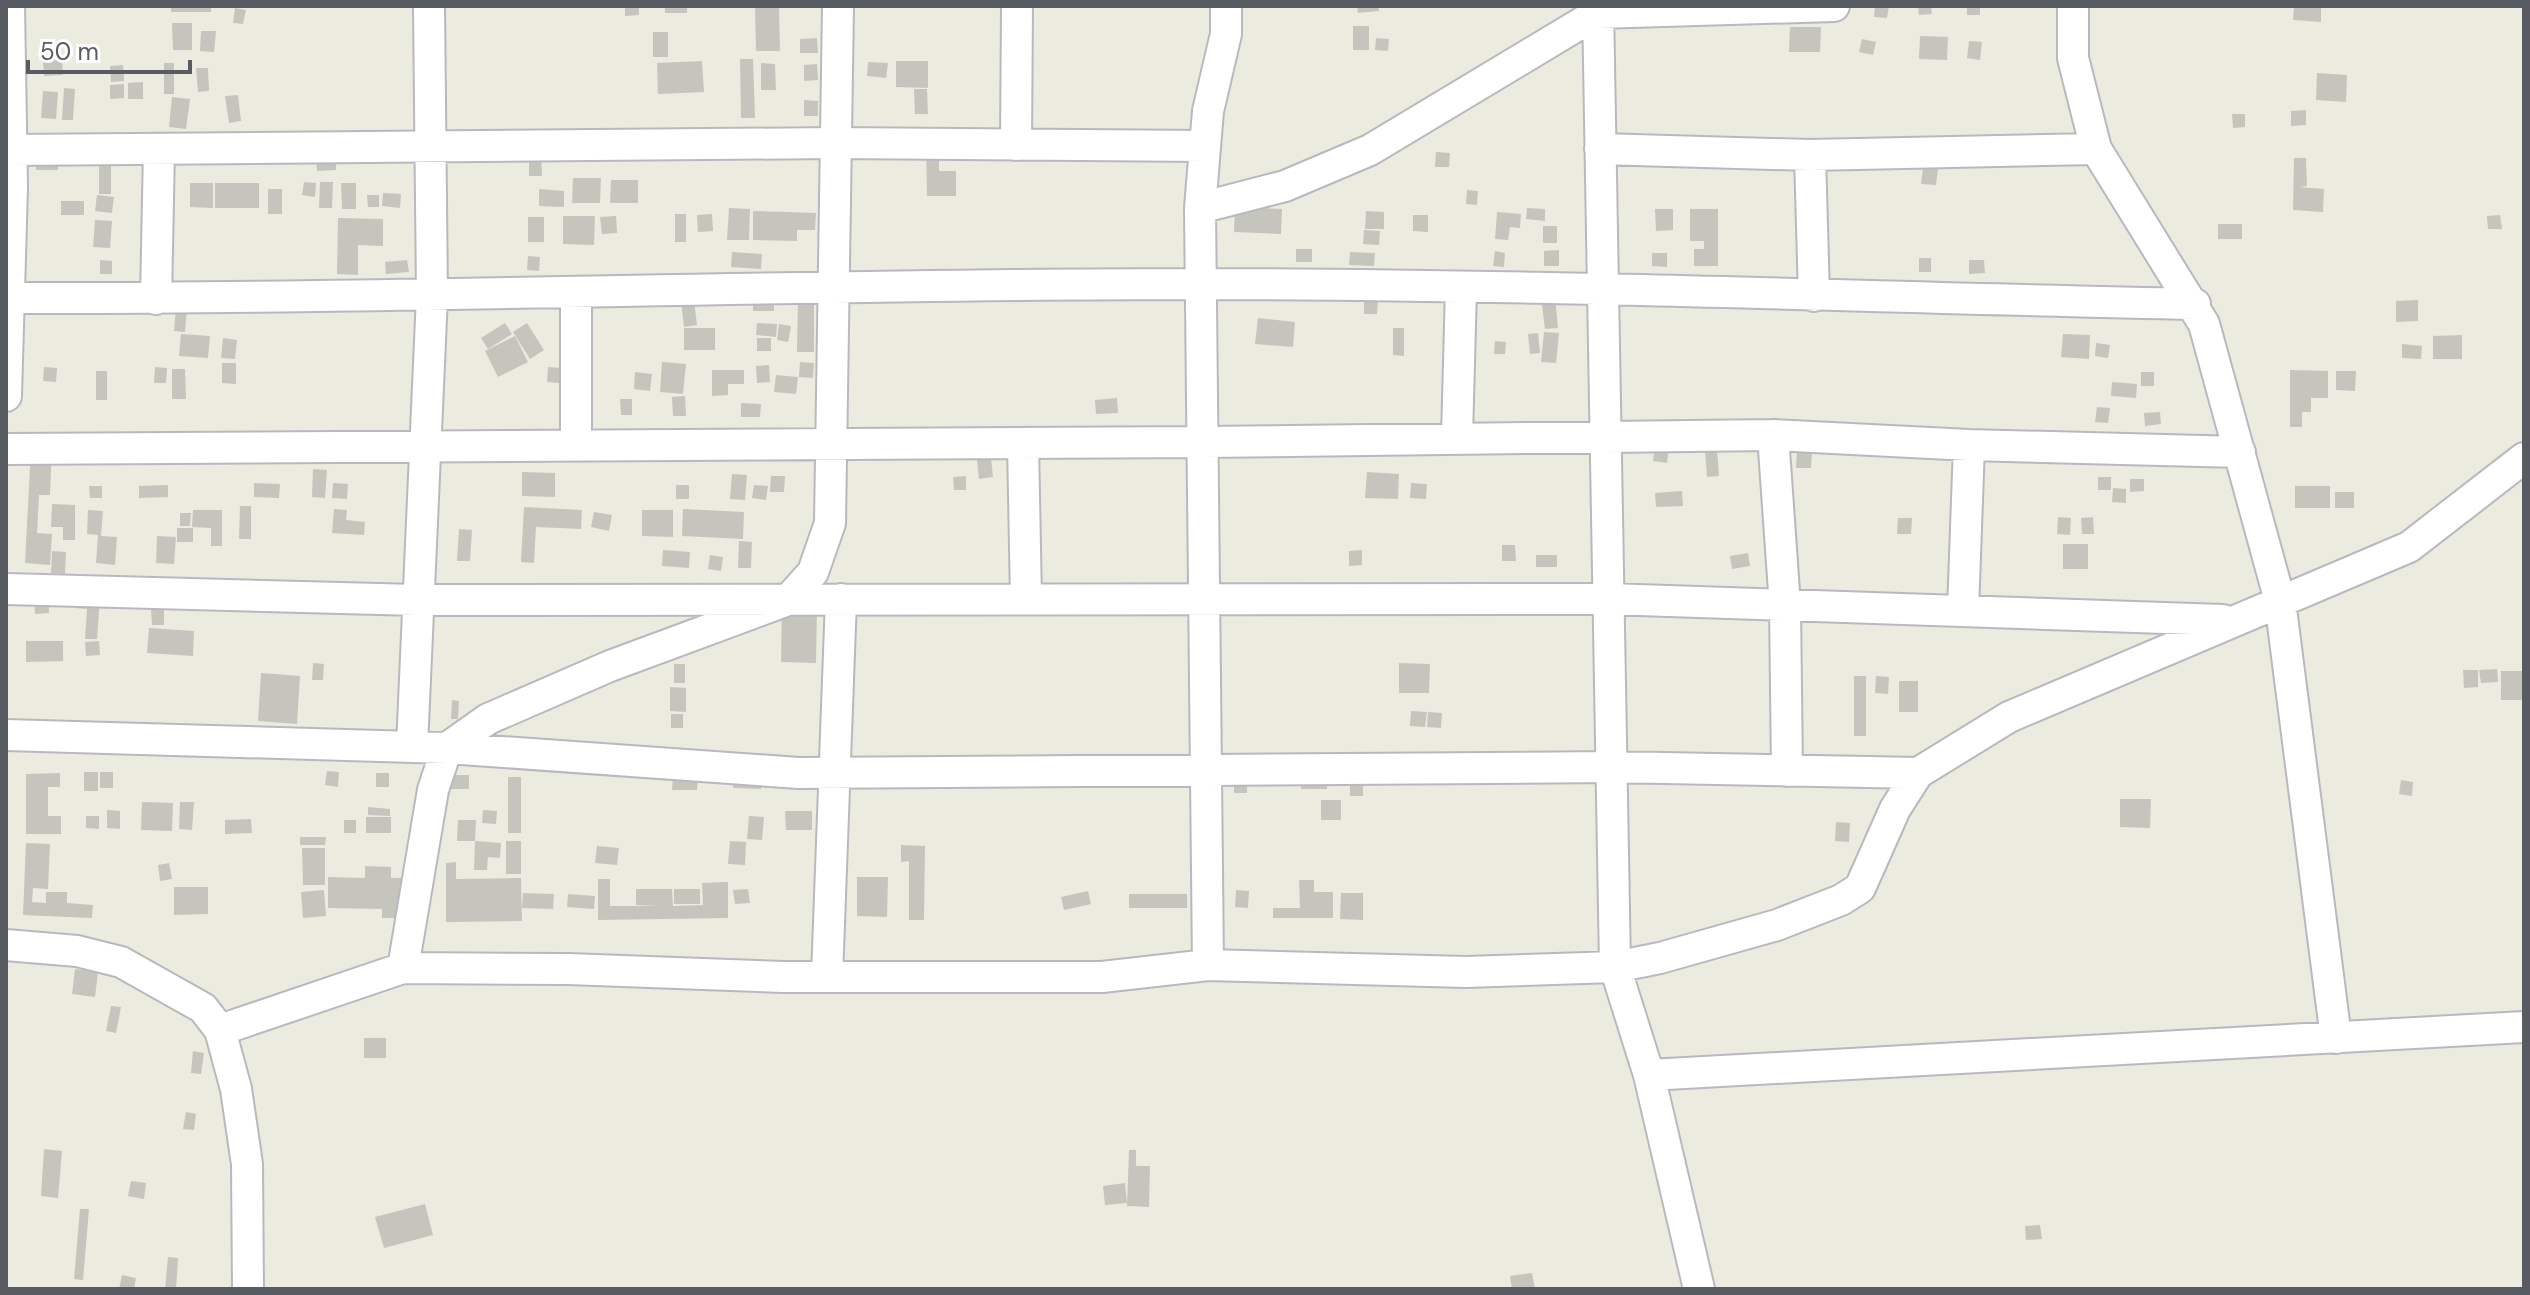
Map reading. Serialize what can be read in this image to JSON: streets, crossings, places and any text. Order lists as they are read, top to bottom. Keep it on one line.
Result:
{"scale_bar":"50 m"}
